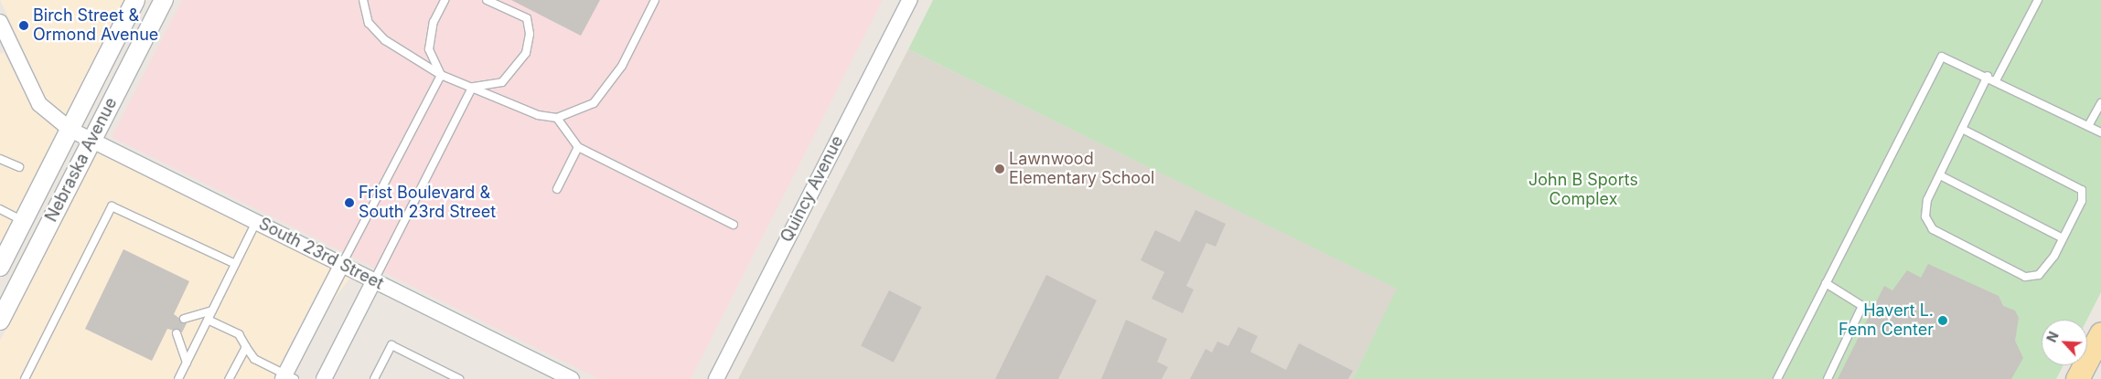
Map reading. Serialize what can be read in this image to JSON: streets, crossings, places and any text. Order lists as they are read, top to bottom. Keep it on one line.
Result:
{"streets":{"street":["Nebraska Avenue","Quincy Avenue","South 23rd Street"]},"crossings":[["Nebraska Avenue","South 23rd Street"]],"parks":["John B Sports Complex"],"places":["Birch Street & Ormond Avenue","Lawnwood Elementary School","Frist Boulevard & South 23rd Street","Havert L. Fenn Center"],"north":"top left"}
